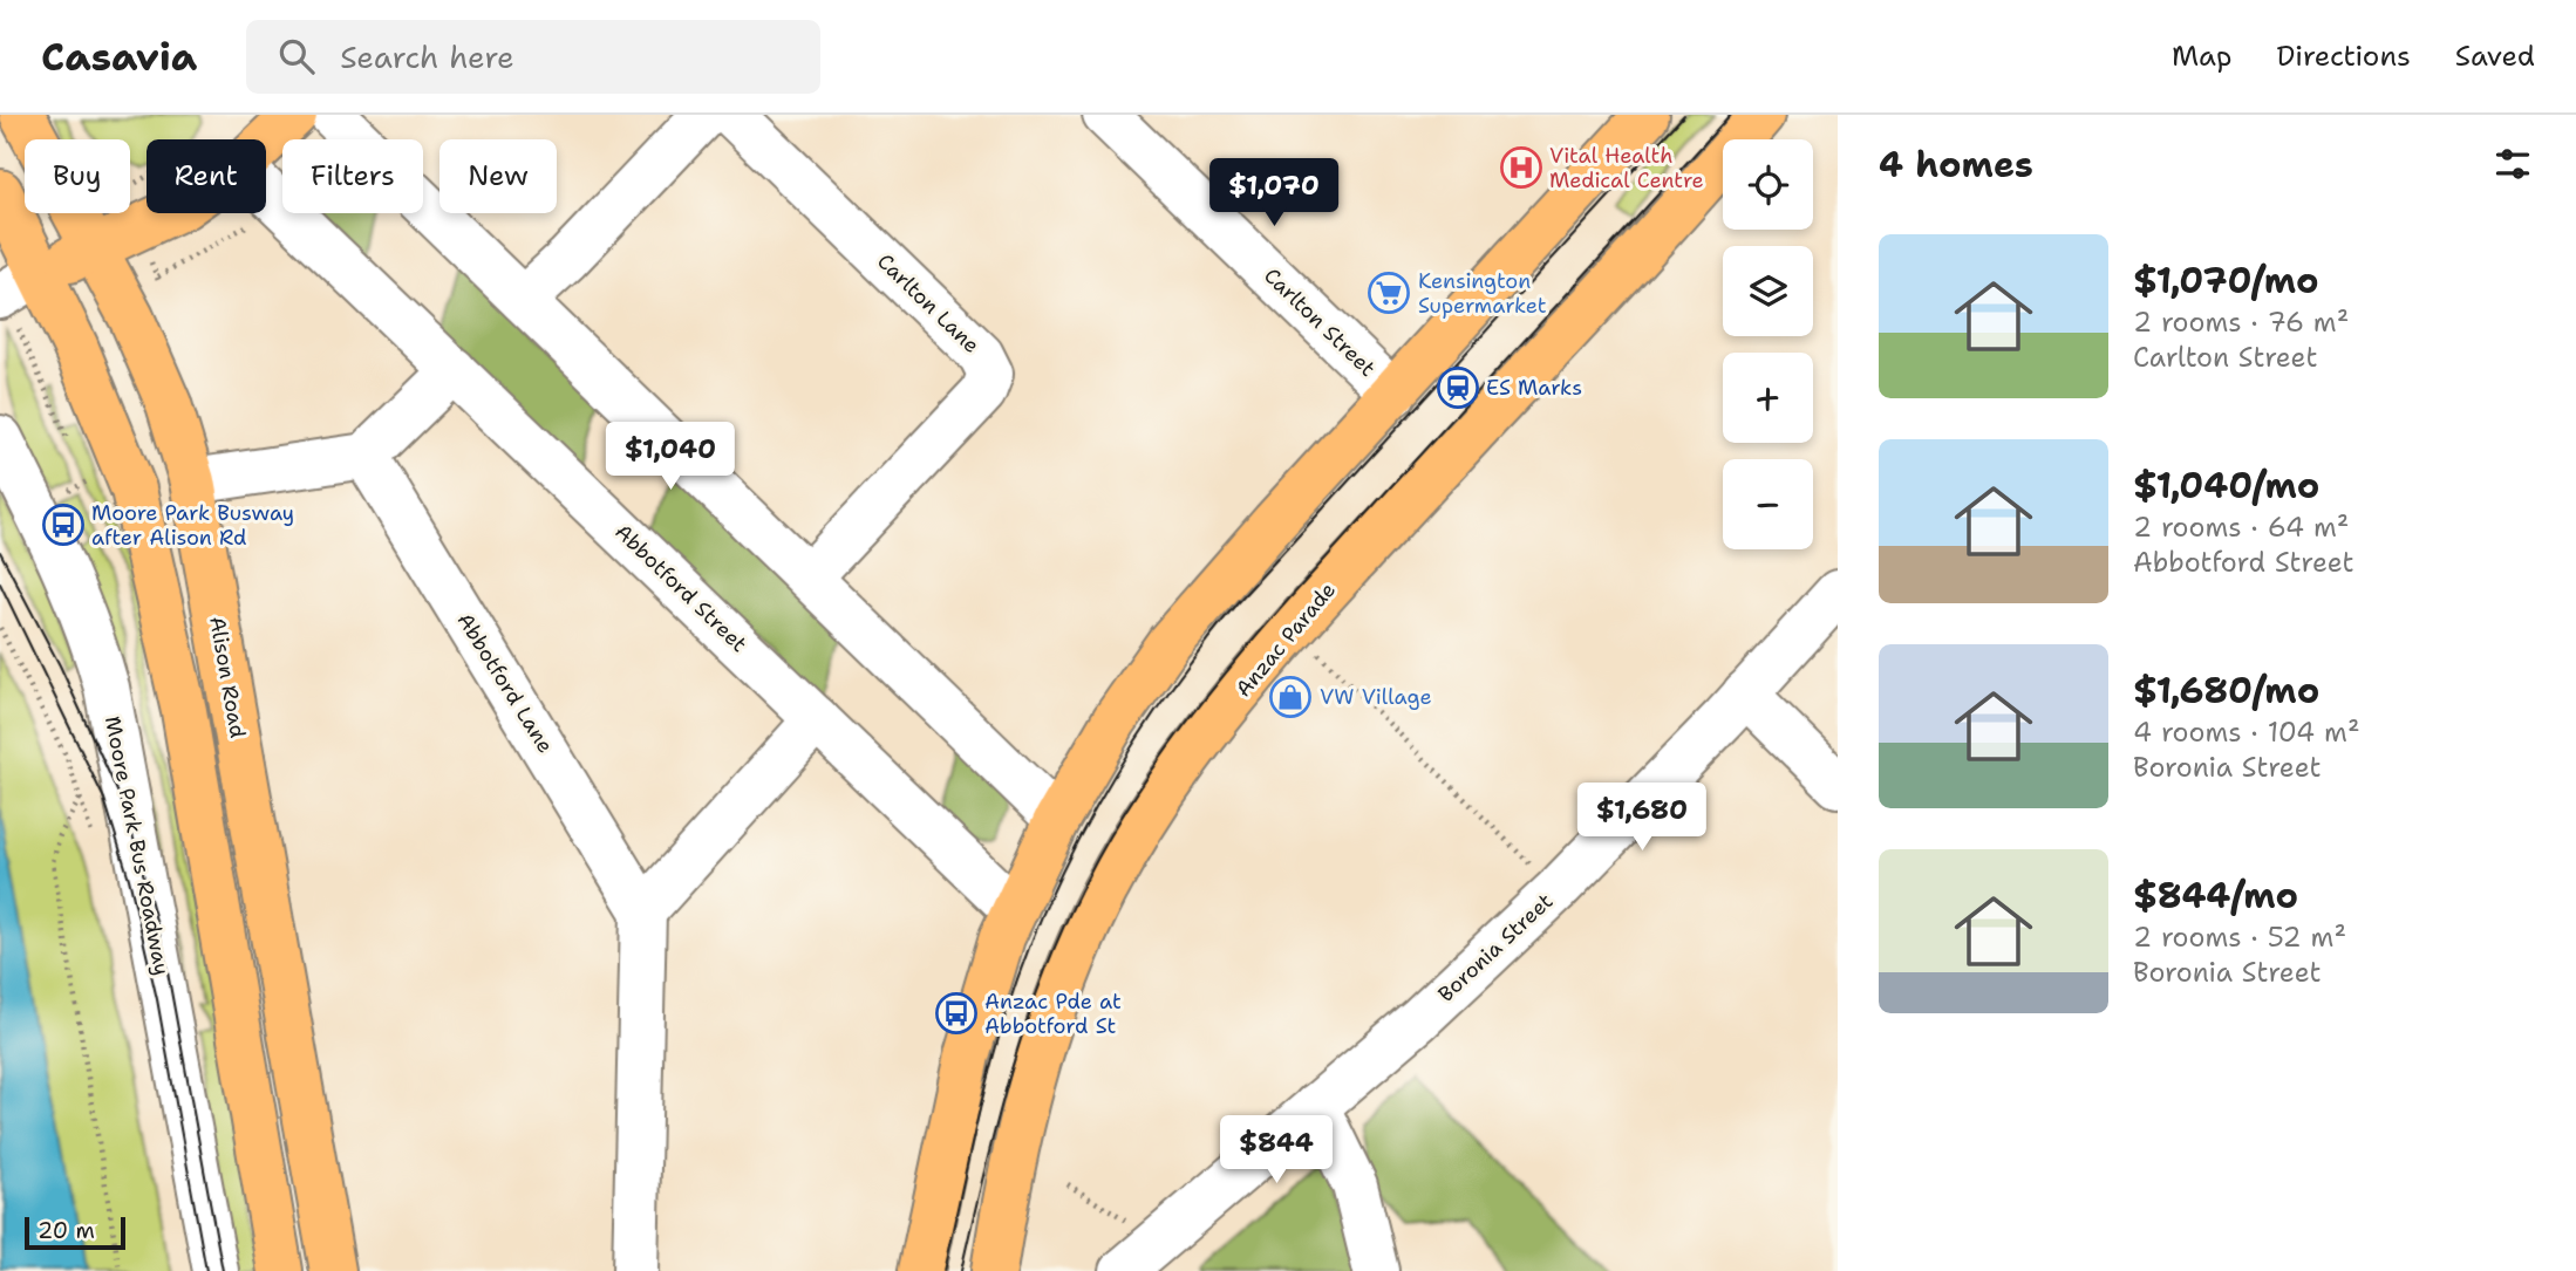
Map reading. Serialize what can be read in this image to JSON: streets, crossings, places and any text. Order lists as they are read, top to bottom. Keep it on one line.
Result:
{"streets":{"main road":["Anzac Parade","Alison Road"],"street":["Carlton Lane","Carlton Street","Abbotford Street","Abbotford Lane","Moore Park Bus Roadway","Boronia Street"]},"places":{"hospital":["Vital Health Medical Centre"],"supermarket":["Kensington Supermarket"],"station":["ES Marks"],"bus stop":["Moore Park Busway after Alison Rd","Anzac Pde at Abbotford St"],"shop":["VW Village"]},"scale_bar":"20 m","page":{"header":"Casavia","search":"Search here","nav":["Map","Directions","Saved"],"heading":"4 homes","map_buttons":["+","−"],"chip":["Buy","Rent","Filters","New"],"price":["$1,070","$1,040","$1,680","$844"],"list":[{"name":"$1,070/mo","note":"2 rooms · 76 m² · Carlton Street"},{"name":"$1,040/mo","note":"2 rooms · 64 m² · Abbotford Street"},{"name":"$1,680/mo","note":"4 rooms · 104 m² · Boronia Street"},{"name":"$844/mo","note":"2 rooms · 52 m² · Boronia Street"}],"scale":"20 m"}}
